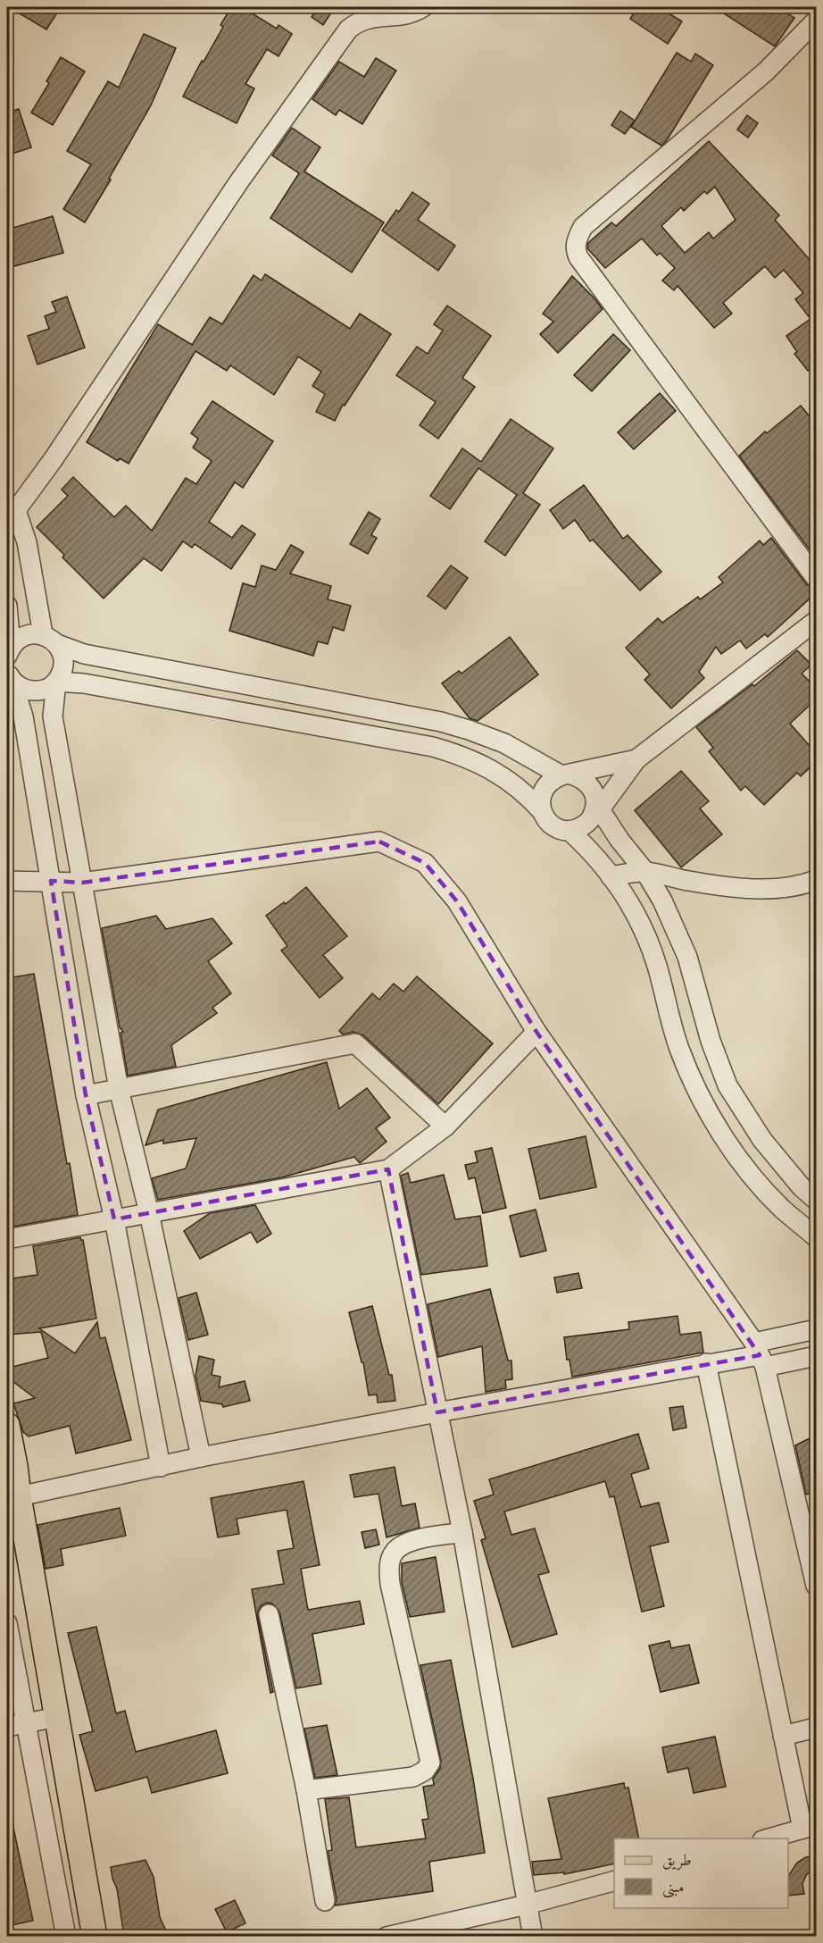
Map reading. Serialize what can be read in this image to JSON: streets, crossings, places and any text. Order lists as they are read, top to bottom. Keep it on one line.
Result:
{"legend":["طريق","مبنى"]}
